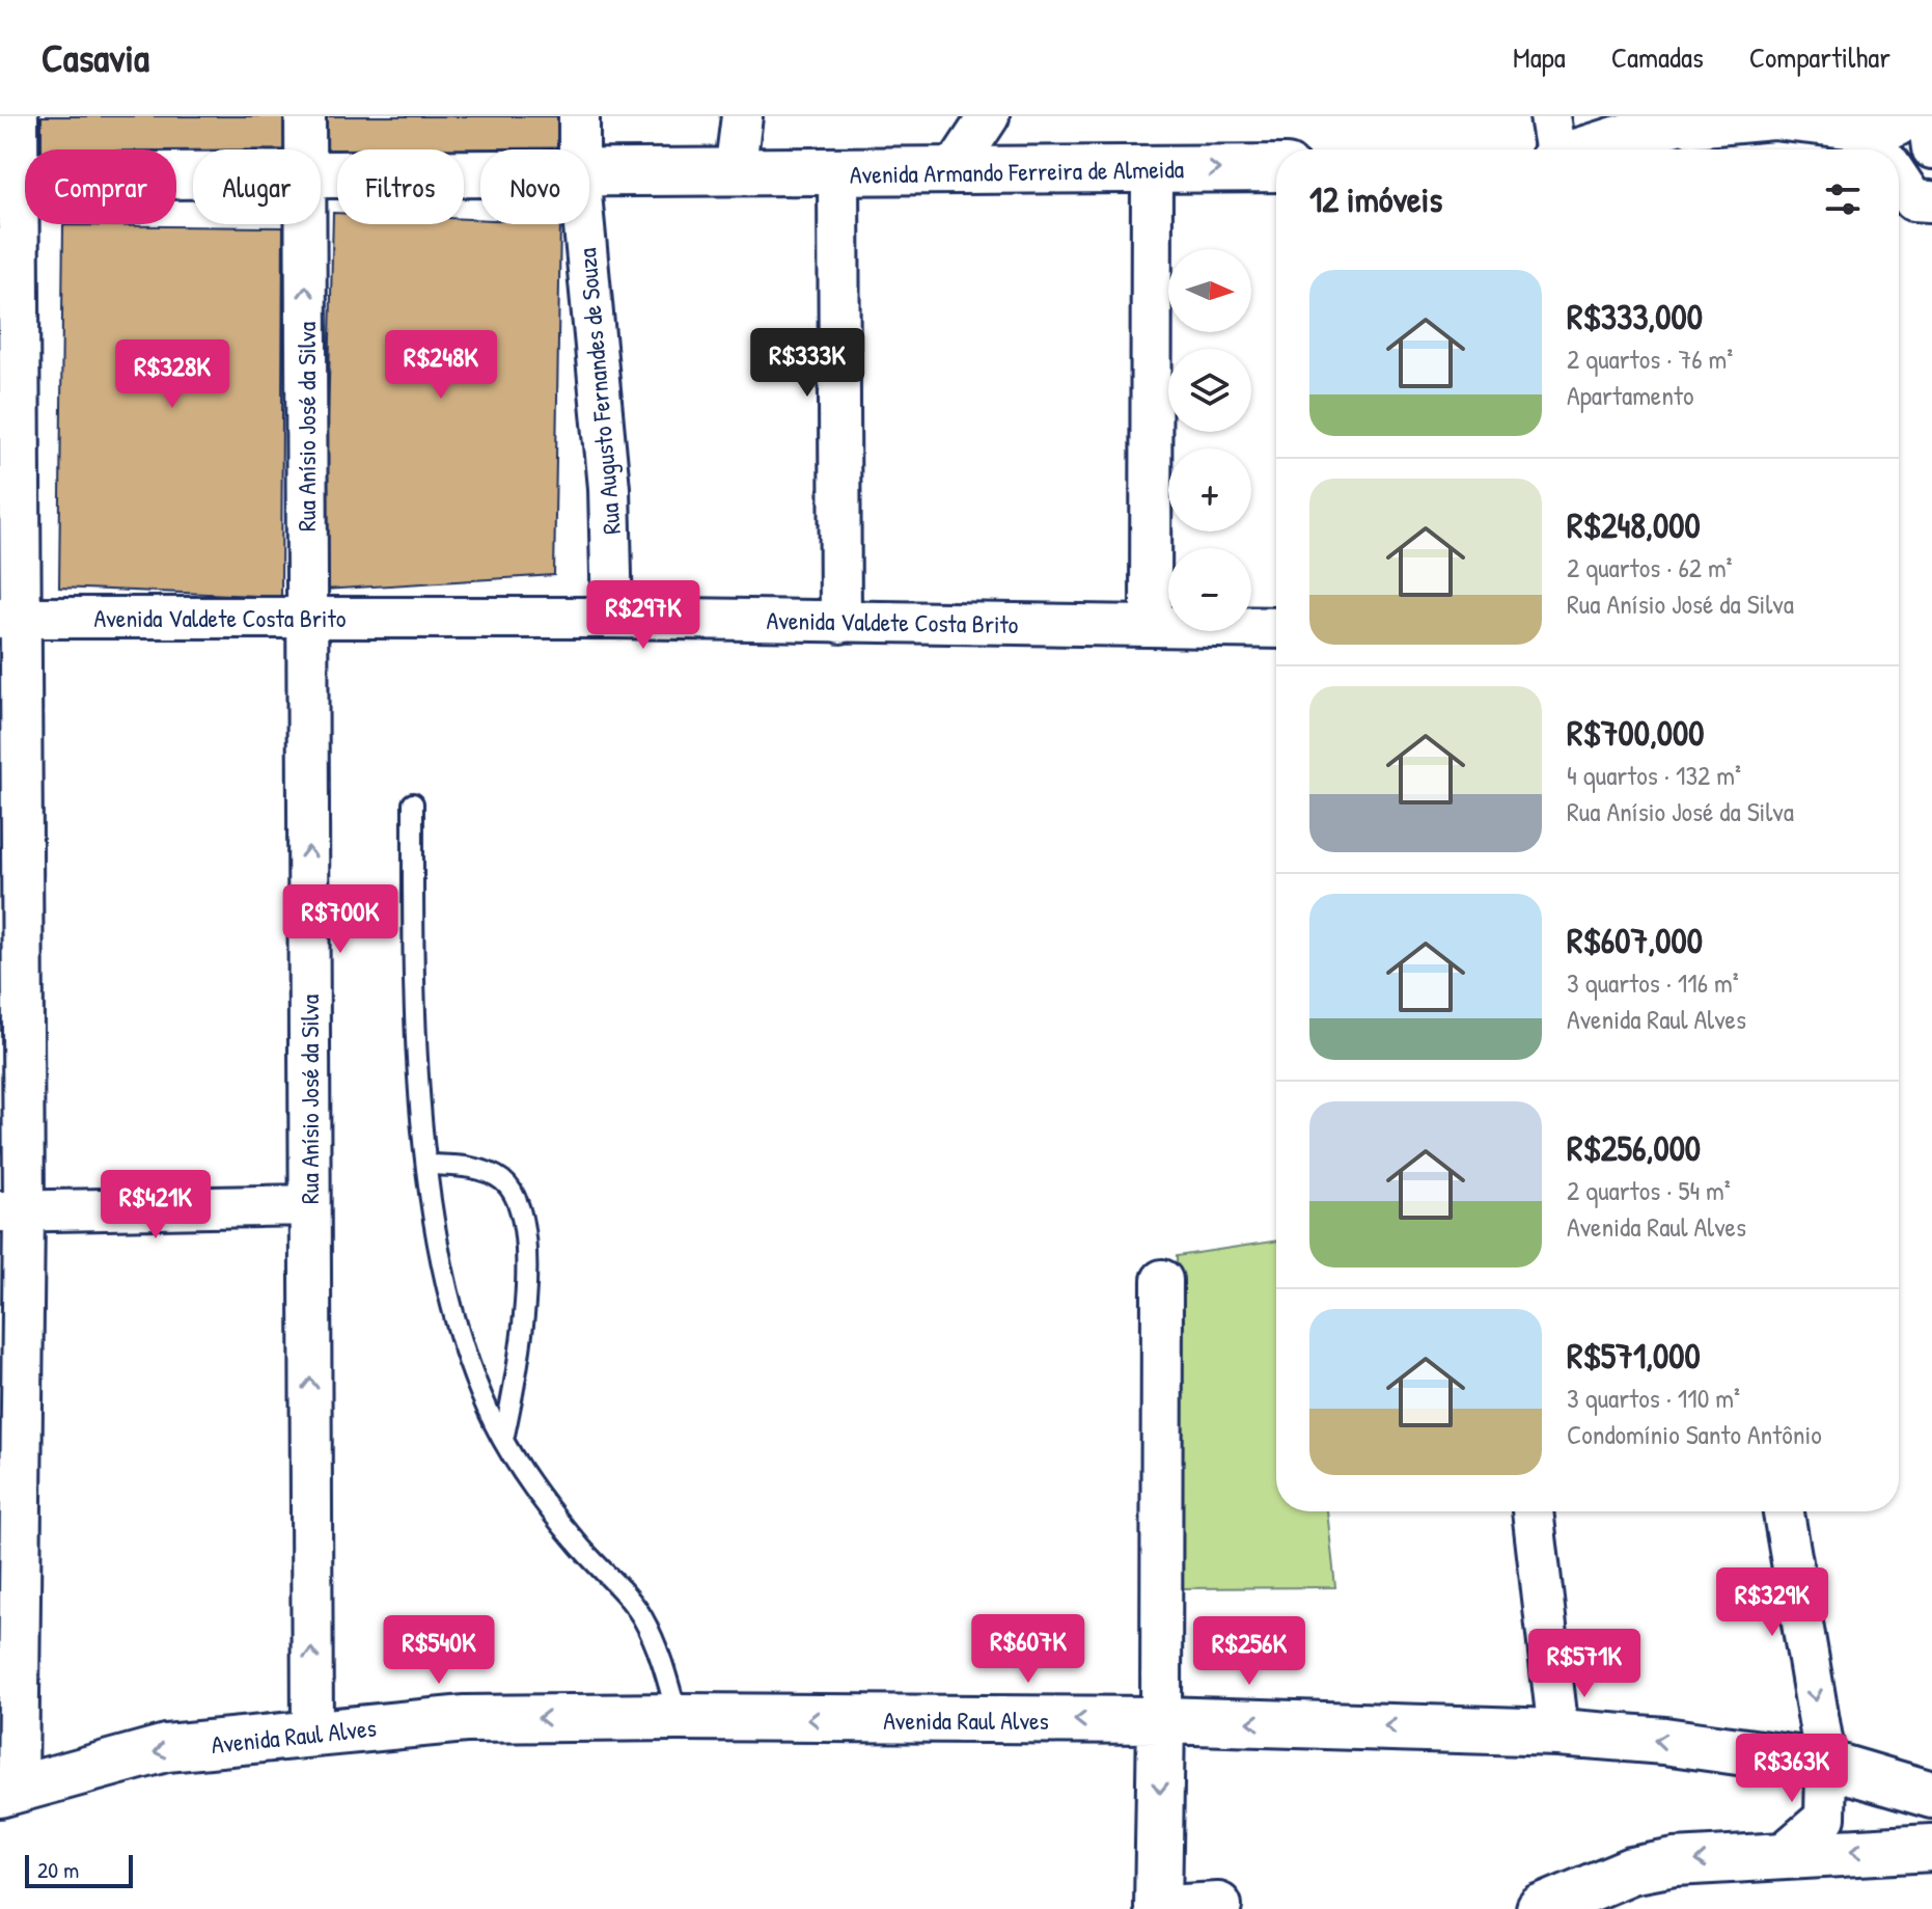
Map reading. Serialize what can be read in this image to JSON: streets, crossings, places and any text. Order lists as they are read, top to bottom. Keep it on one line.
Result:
{"streets":{"main road":["Avenida Armando Ferreira de Almeida","Avenida Raul Alves"],"street":["Rua Augusto Fernandes de Souza","Rua Anísio José da Silva","Avenida Valdete Costa Brito"]},"crossings":[["Rua Augusto Fernandes de Souza","Avenida Valdete Costa Brito"],["Rua Anísio José da Silva","Avenida Valdete Costa Brito"],["Rua Anísio José da Silva","Avenida Raul Alves"]],"one_way":["Avenida Raul Alves"],"scale_bar":"20 m","north":"right","page":{"header":"Casavia","nav":["Mapa","Camadas","Compartilhar"],"chip":["Comprar","Alugar","Filtros","Novo"],"heading":"12 imóveis","map_buttons":["+","−"],"list":[{"name":"R$333,000","note":"2 quartos · 76 m² · Apartamento"},{"name":"R$248,000","note":"2 quartos · 62 m² · Rua Anísio José da Silva"},{"name":"R$700,000","note":"4 quartos · 132 m² · Rua Anísio José da Silva"},{"name":"R$607,000","note":"3 quartos · 116 m² · Avenida Raul Alves"},{"name":"R$256,000","note":"2 quartos · 54 m² · Avenida Raul Alves"},{"name":"R$571,000","note":"3 quartos · 110 m² · Condomínio Santo Antônio"}],"price":["R$333K","R$248K","R$328K","R$297K","R$700K","R$421K","R$329K","R$607K","R$540K","R$256K","R$571K","R$363K"],"scale":"20 m"}}
